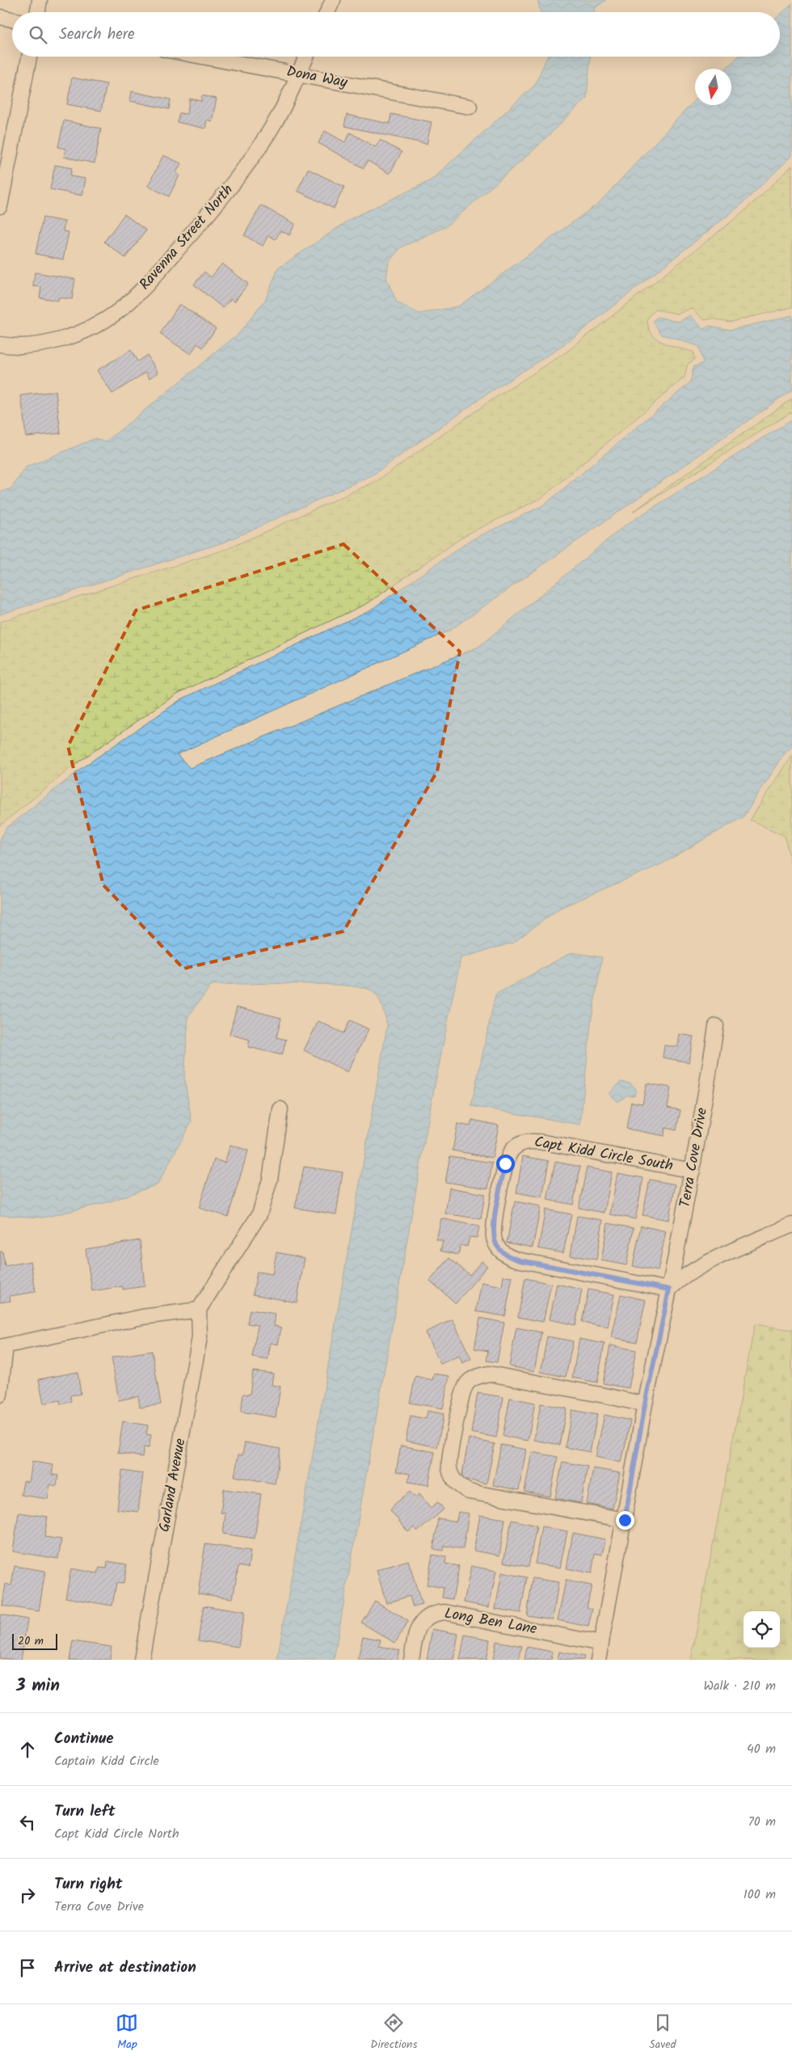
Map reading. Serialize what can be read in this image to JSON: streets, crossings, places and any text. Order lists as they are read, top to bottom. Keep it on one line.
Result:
{"streets":{"street":["Dona Way","Ravenna Street North","Capt Kidd Circle South","Terra Cove Drive","Garland Avenue","Long Ben Lane"]},"crossings":[["Dona Way","Ravenna Street North"],["Capt Kidd Circle South","Terra Cove Drive"],["Terra Cove Drive","Long Ben Lane"]],"scale_bar":"20 m","north":"bottom","page":{"search":"Search here","scale":"20 m","heading":["3 min","Walk · 210 m"],"list":[["Continue","Captain Kidd Circle","40 m"],["Turn left","Capt Kidd Circle North","70 m"],["Turn right","Terra Cove Drive","100 m"],"Arrive at destination"],"nav":["Map","Directions","Saved"]}}
